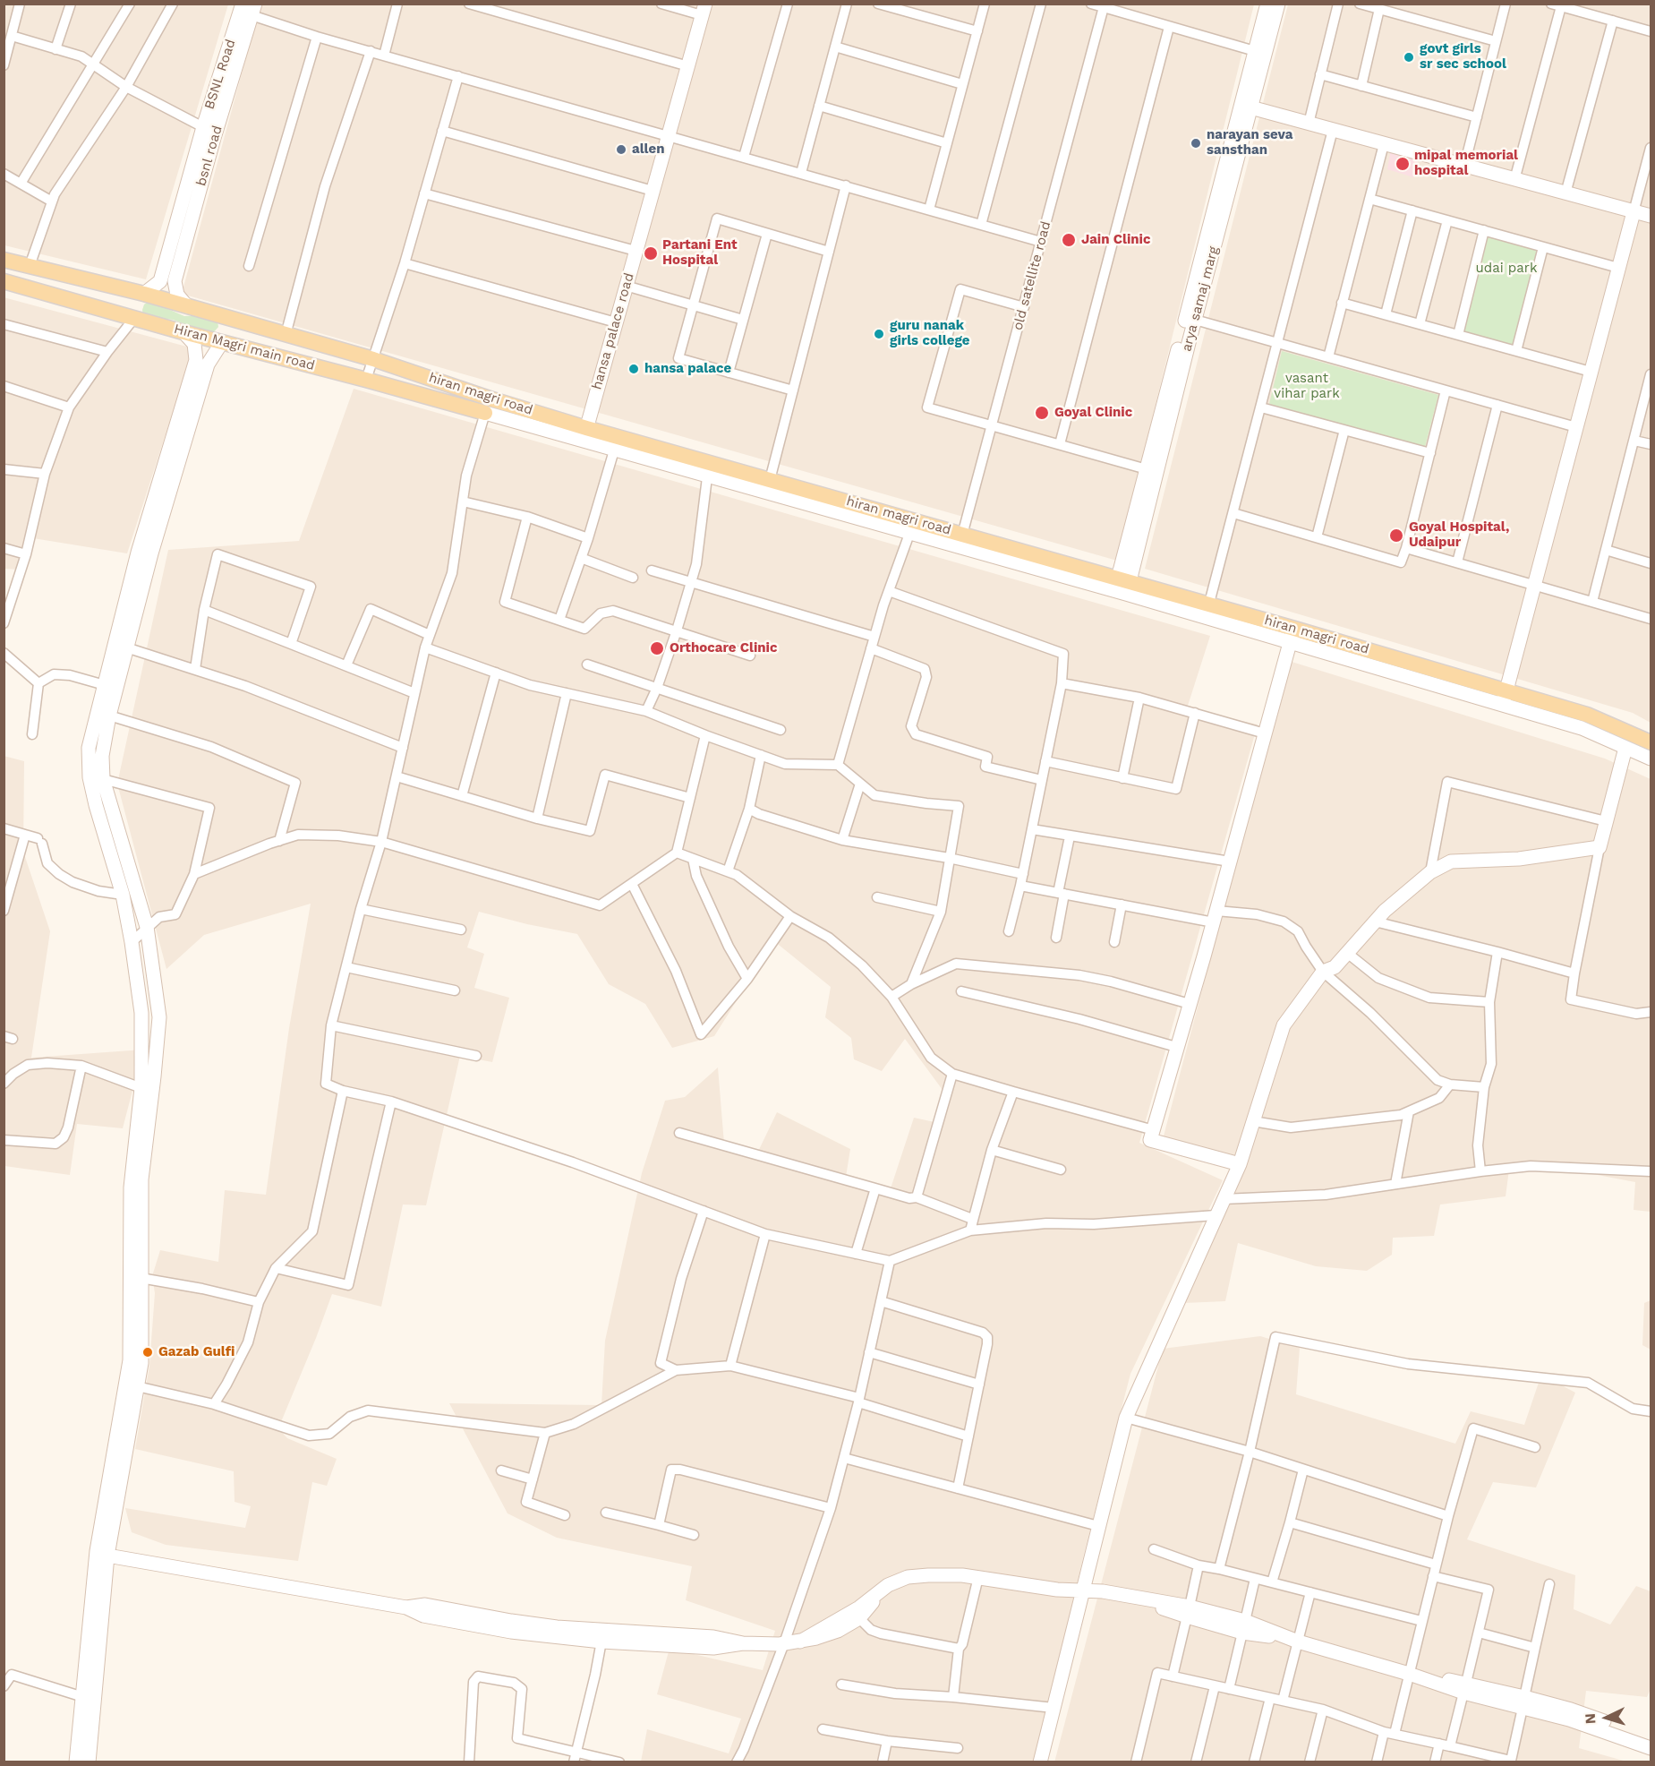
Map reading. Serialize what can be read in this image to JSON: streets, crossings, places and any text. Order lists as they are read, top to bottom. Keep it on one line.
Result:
{"streets":{"main road":["Hiran Magri main road","hiran magri road"],"street":["BSNL Road","bsnl road","old satellite road","arya samaj marg","hansa palace road"]},"crossings":[["BSNL Road","hiran magri road"],["bsnl road","hiran magri road"],["old satellite road","hiran magri road"],["arya samaj marg","hiran magri road"],["hansa palace road","hiran magri road"]],"parks":["udai park","vasant vihar park"],"places":["govt girls sr sec school","narayan seva sansthan","allen","mipal memorial hospital","Jain Clinic","Partani Ent Hospital","guru nanak girls college","hansa palace","Goyal Clinic","Goyal Hospital, Udaipur","Orthocare Clinic","Gazab Gulfi"],"north":"left"}
